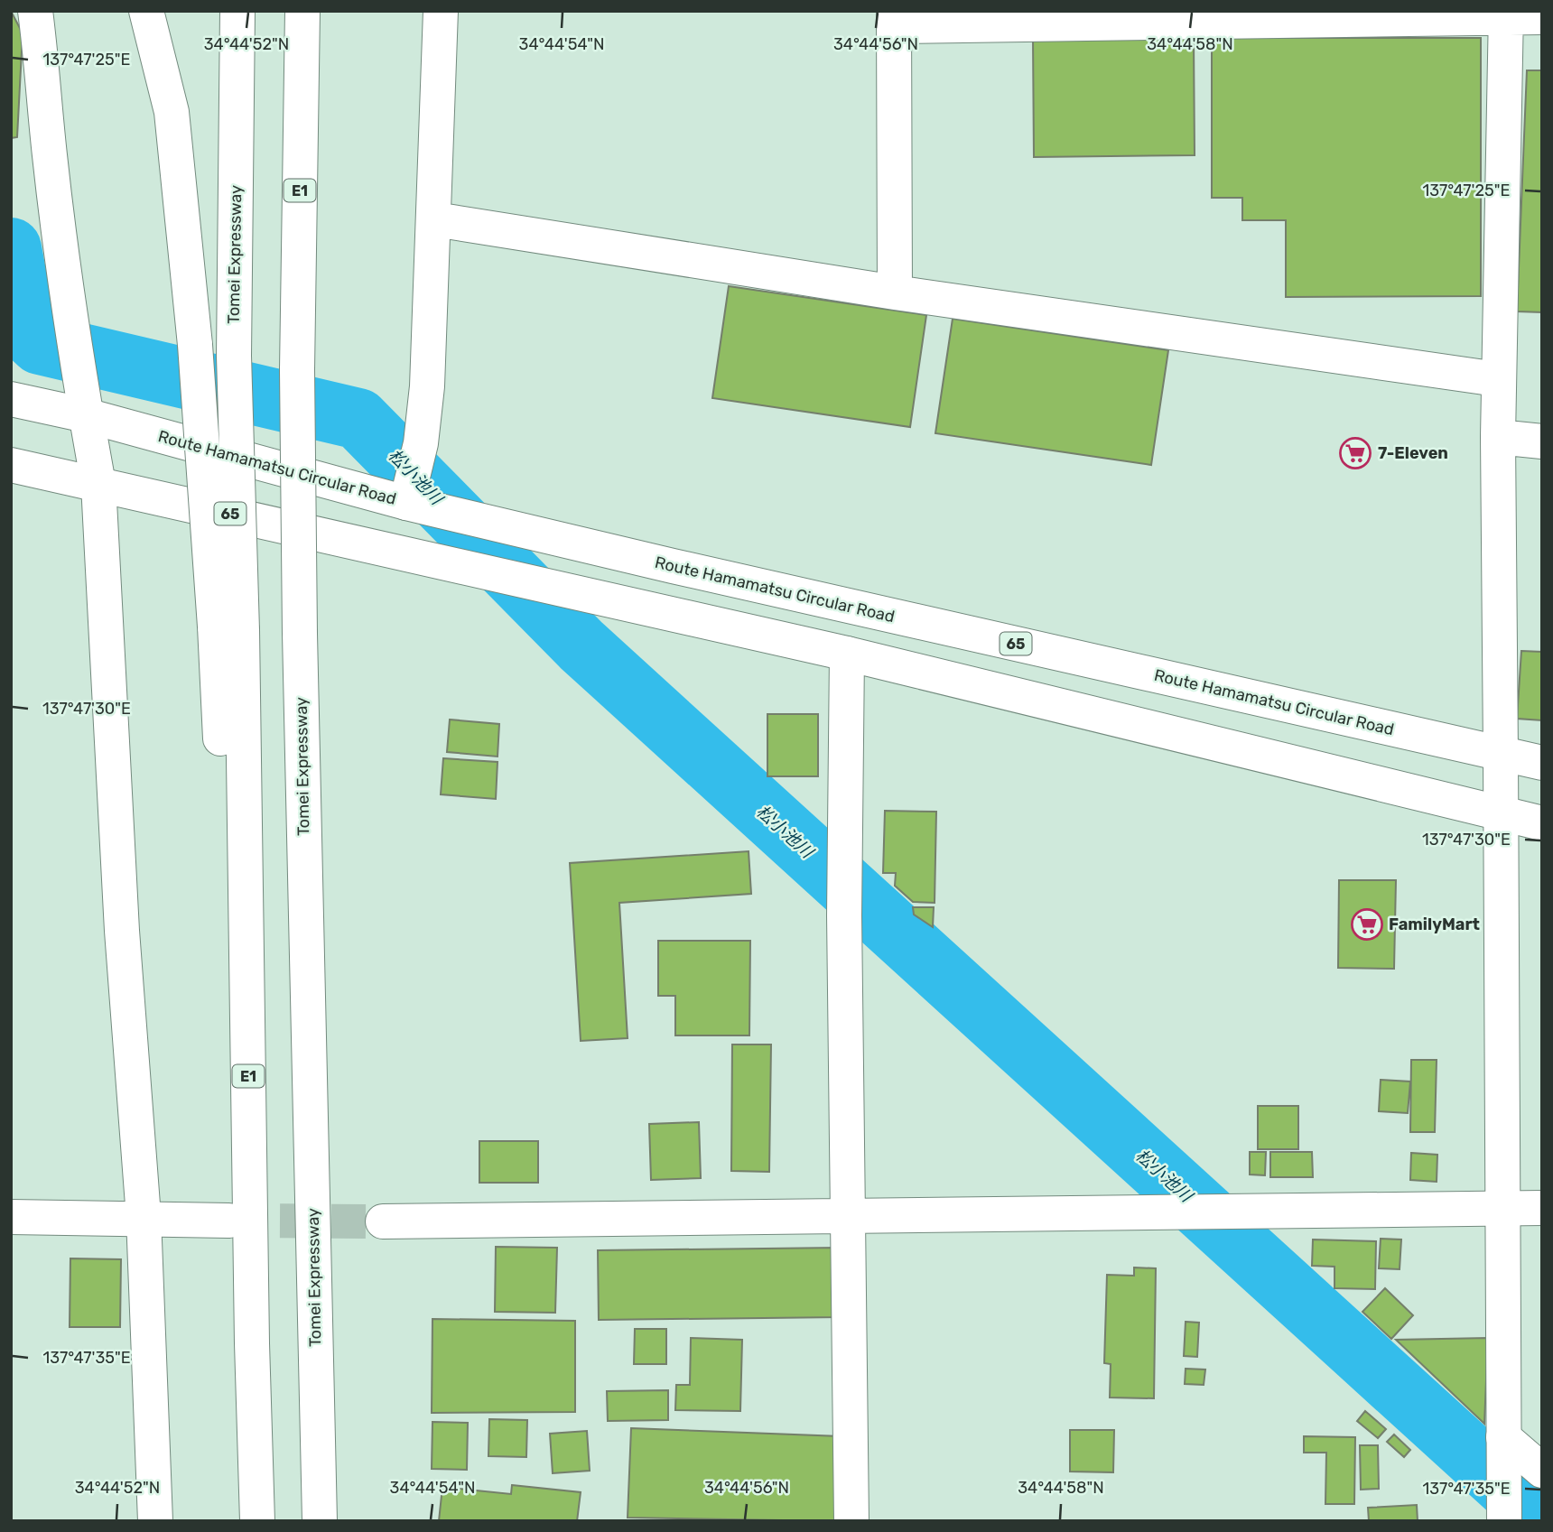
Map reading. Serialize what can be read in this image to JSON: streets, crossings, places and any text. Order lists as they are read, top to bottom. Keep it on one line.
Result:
{"streets":{"main road":["E1","Tomei Expressway","Route Hamamatsu Circular Road","65"]},"water":["松小池川"],"places":{"supermarket":["7-Eleven","FamilyMart"]},"coordinates":["34°44'52\"N","34°44'54\"N","34°44'56\"N","34°44'58\"N","137°47'25\"E","137°47'30\"E","137°47'35\"E"]}
